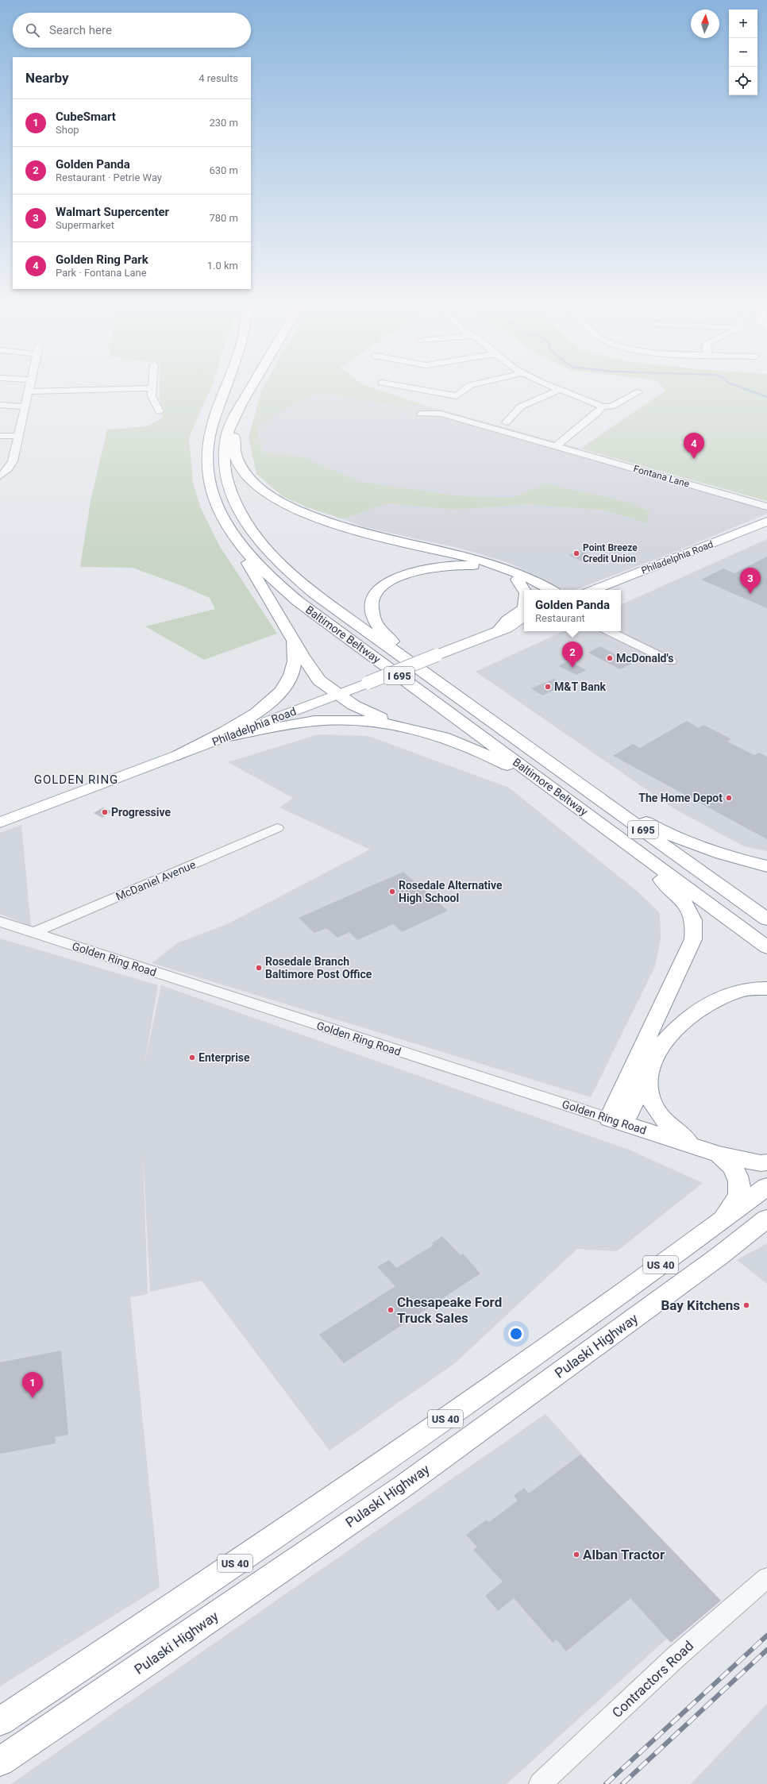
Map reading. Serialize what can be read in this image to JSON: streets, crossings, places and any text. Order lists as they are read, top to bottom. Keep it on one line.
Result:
{"streets":{"highway":["Baltimore Beltway","I 695","Golden Ring Road","US 40","Pulaski Highway"],"main road":["Philadelphia Road"],"street":["Fontana Lane","McDaniel Avenue","Contractors Road"]},"crossings":[["McDaniel Avenue","Golden Ring Road"]],"districts":["GOLDEN RING"],"places":["Point Breeze Credit Union","McDonald's","M&T Bank","The Home Depot","Progressive","Rosedale Alternative High School","Rosedale Branch Baltimore Post Office","Enterprise","Bay Kitchens","Chesapeake Ford Truck Sales","Alban Tractor"],"north":"top","page":{"map_buttons":["+","−"],"search":"Search here","heading":["Nearby","4 results"],"list":[{"mark":"1","name":"CubeSmart","note":"Shop","value":"230 m"},{"mark":"2","name":"Golden Panda","note":"Restaurant · Petrie Way","value":"630 m"},{"mark":"3","name":"Walmart Supercenter","note":"Supermarket","value":"780 m"},{"mark":"4","name":"Golden Ring Park","note":"Park · Fontana Lane","value":"1.0 km"}],"pins":["4","3","2","1"],"popup":["Golden Panda","Restaurant"]}}
